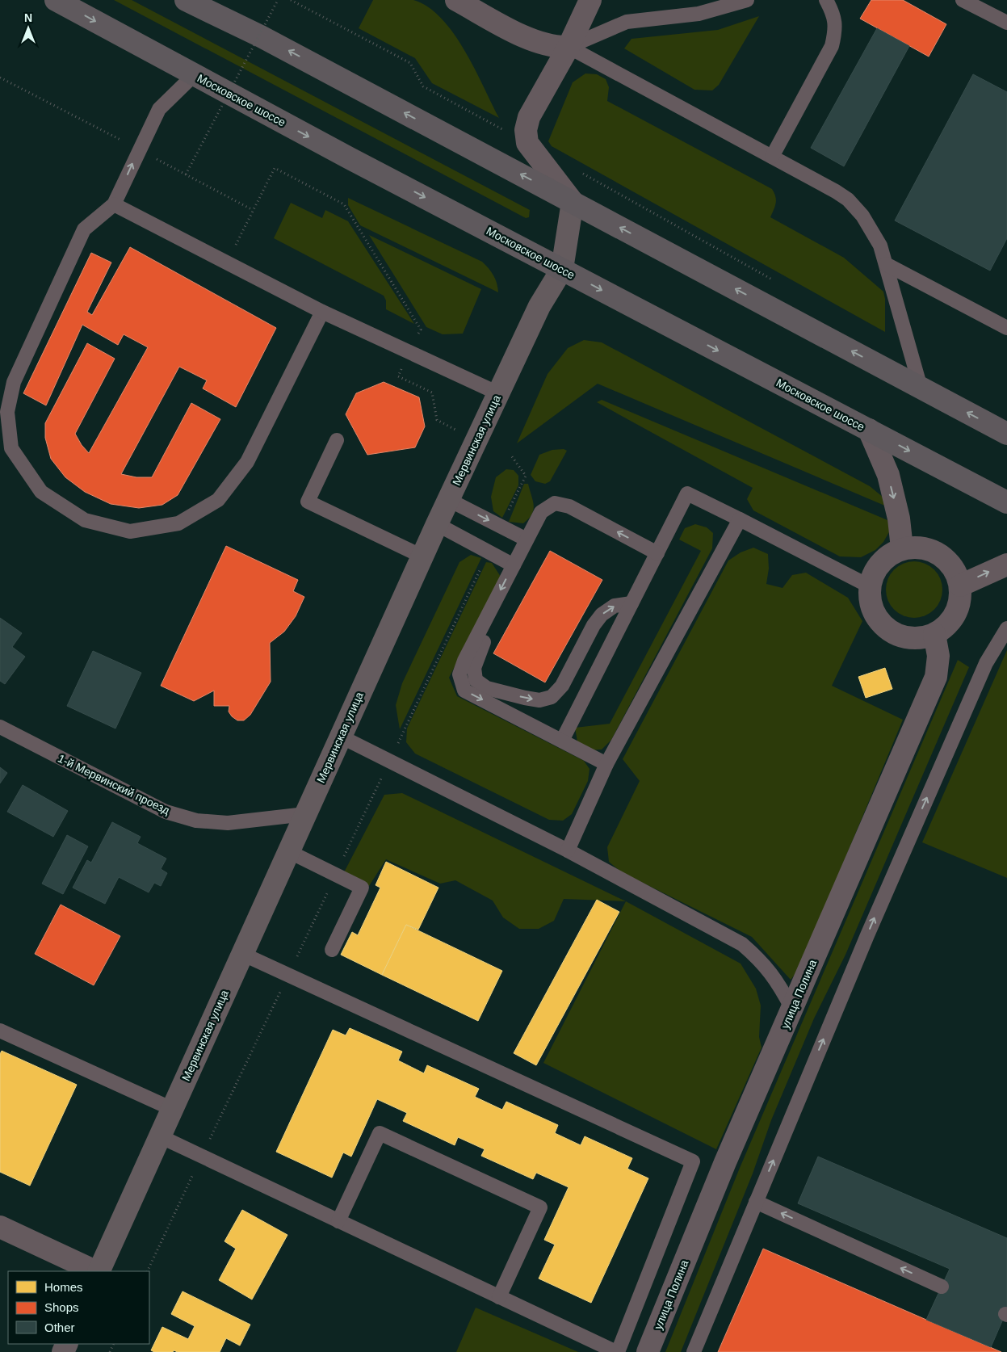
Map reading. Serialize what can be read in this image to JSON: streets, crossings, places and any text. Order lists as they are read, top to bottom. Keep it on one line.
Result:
{"streets":{"main road":["Московское шоссе"],"street":["Мервинская улица","улица Полина"],"lane":["1-й Мервинский проезд"]},"crossings":[["Московское шоссе","Мервинская улица"],["Мервинская улица","1-й Мервинский проезд"]],"legend":["Homes","Shops","Other"],"north":"top"}
